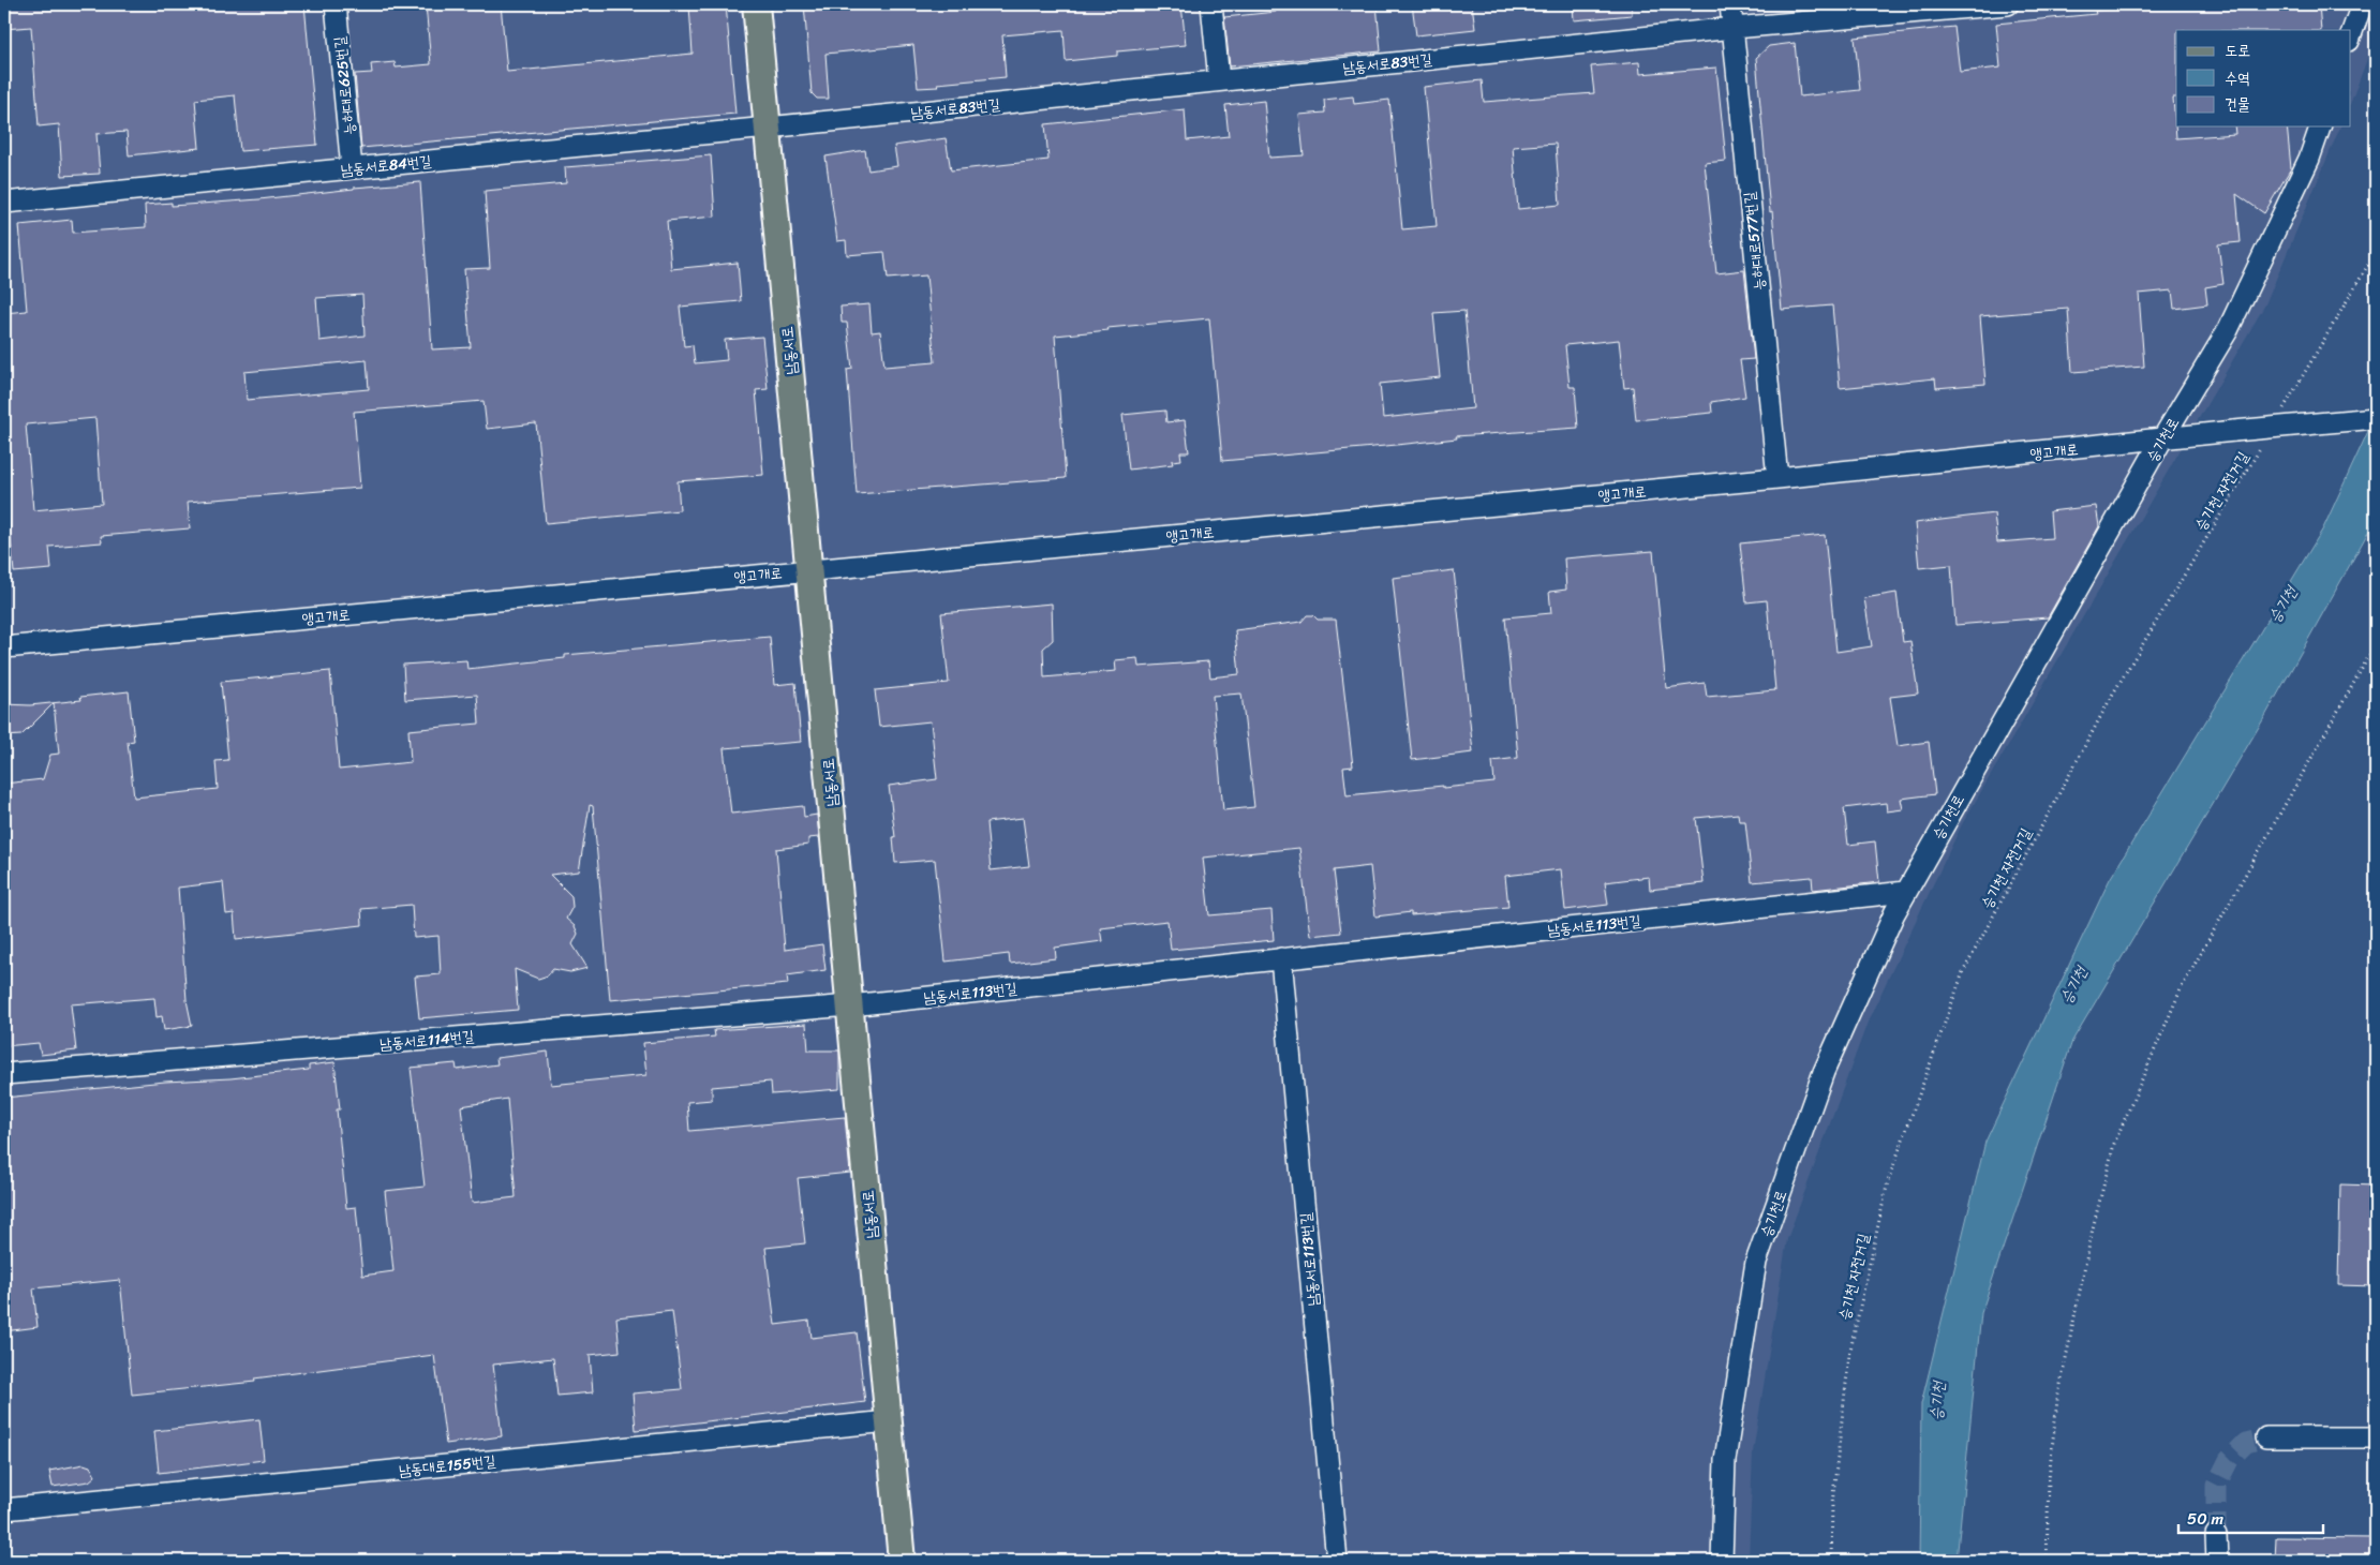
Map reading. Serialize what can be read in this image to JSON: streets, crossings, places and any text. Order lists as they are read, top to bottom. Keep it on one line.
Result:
{"streets":{"main road":["남동서로"],"street":["남동서로83번길","능허대로625번길","남동서로84번길","능허대로577번길","승기천로","앵고개로","남동서로113번길","남동서로114번길","남동대로155번길"],"path":["승기천 자전거길"]},"crossings":[["남동서로83번길","남동서로84번길"],["남동서로83번길","능허대로577번길"],["남동서로83번길","남동서로"],["능허대로625번길","남동서로84번길"],["남동서로84번길","남동서로"],["능허대로577번길","앵고개로"],["남동서로","앵고개로"],["남동서로","남동서로113번길"],["남동서로","남동서로114번길"],["남동서로","남동대로155번길"],["승기천로","앵고개로"],["승기천로","남동서로113번길"],["남동서로113번길","남동서로114번길"]],"water":["승기천"],"legend":["도로","수역","건물"],"scale_bar":"50 m"}
